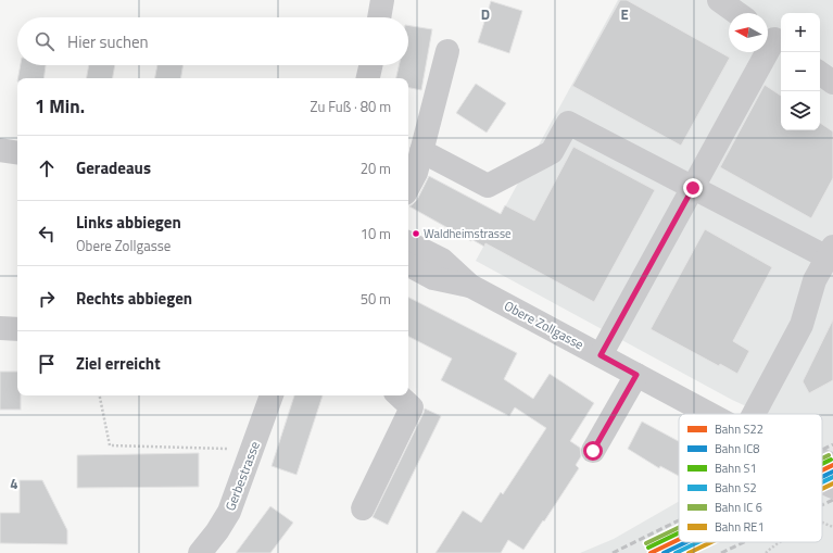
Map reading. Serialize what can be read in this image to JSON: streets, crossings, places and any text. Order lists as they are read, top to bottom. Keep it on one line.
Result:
{"streets":{"street":["Obere Zollgasse","Gerbestrasse"]},"places":["Waldheimstrasse"],"lines":["rail line S1","rail line S22","rail line IC8","rail line S2","rail line RE1"],"legend":["Bahn S22","Bahn IC8","Bahn S1","Bahn S2","Bahn IC 6","Bahn RE1"],"north":"left","page":{"map_buttons":["+","−"],"search":"Hier suchen","heading":["1 Min.","Zu Fuß · 80 m"],"list":[["Geradeaus","20 m"],["Links abbiegen","Obere Zollgasse","10 m"],["Rechts abbiegen","50 m"],"Ziel erreicht"]},"grid":{"columns":["D","E"],"rows":["4"]}}
